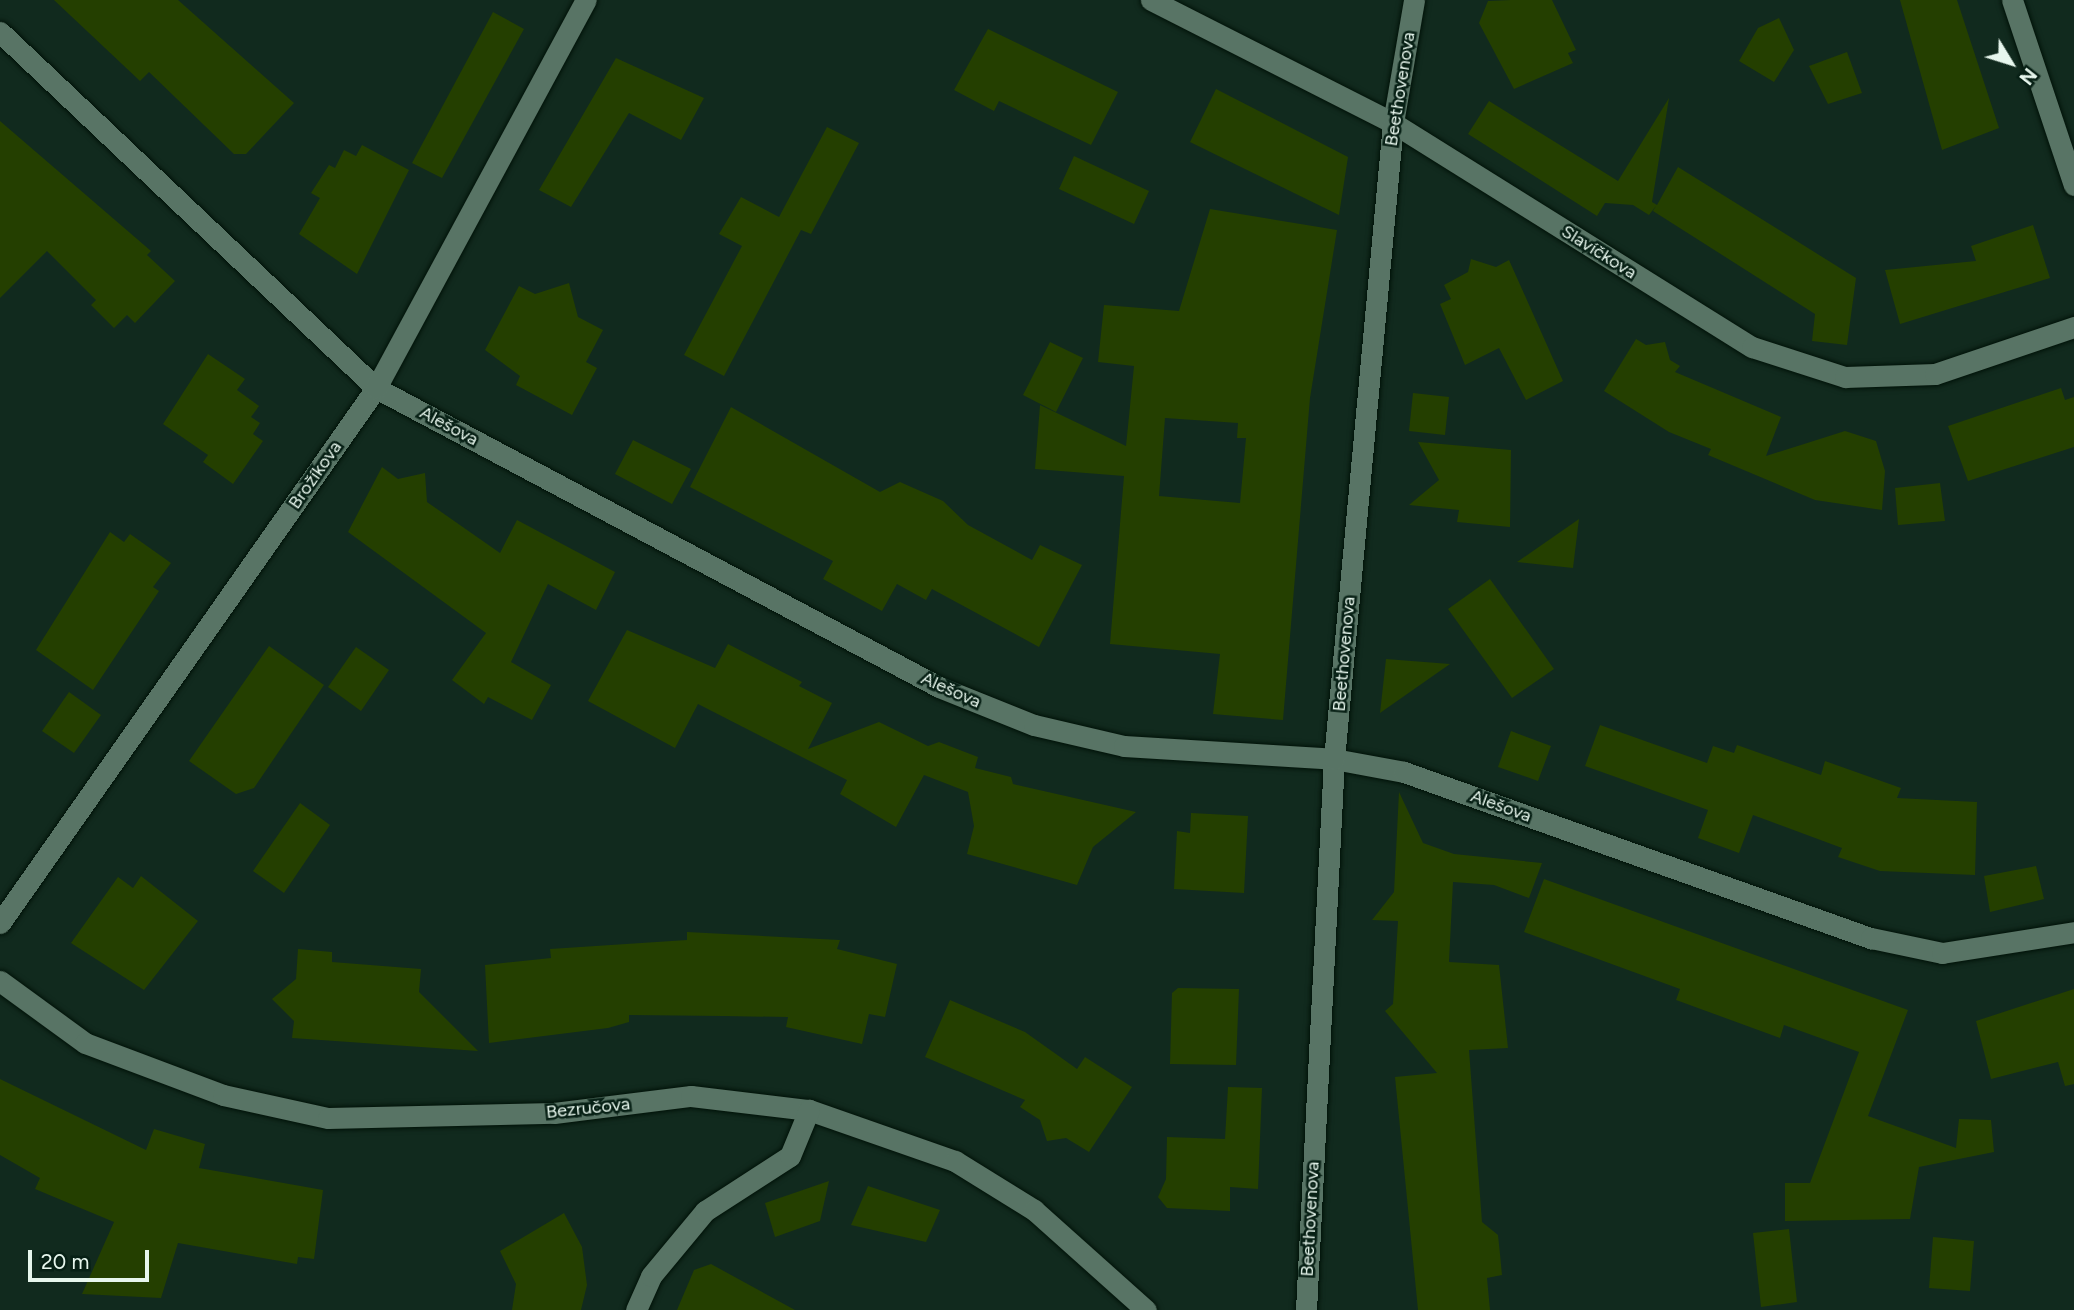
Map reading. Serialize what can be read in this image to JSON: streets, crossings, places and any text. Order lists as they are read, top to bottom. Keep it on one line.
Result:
{"streets":{"street":["Beethovenova","Slavíčkova","Alešova","Brožíkova","Bezručova"]},"crossings":[["Beethovenova","Slavíčkova"],["Beethovenova","Alešova"],["Alešova","Brožíkova"]],"scale_bar":"20 m","north":"bottom right"}
